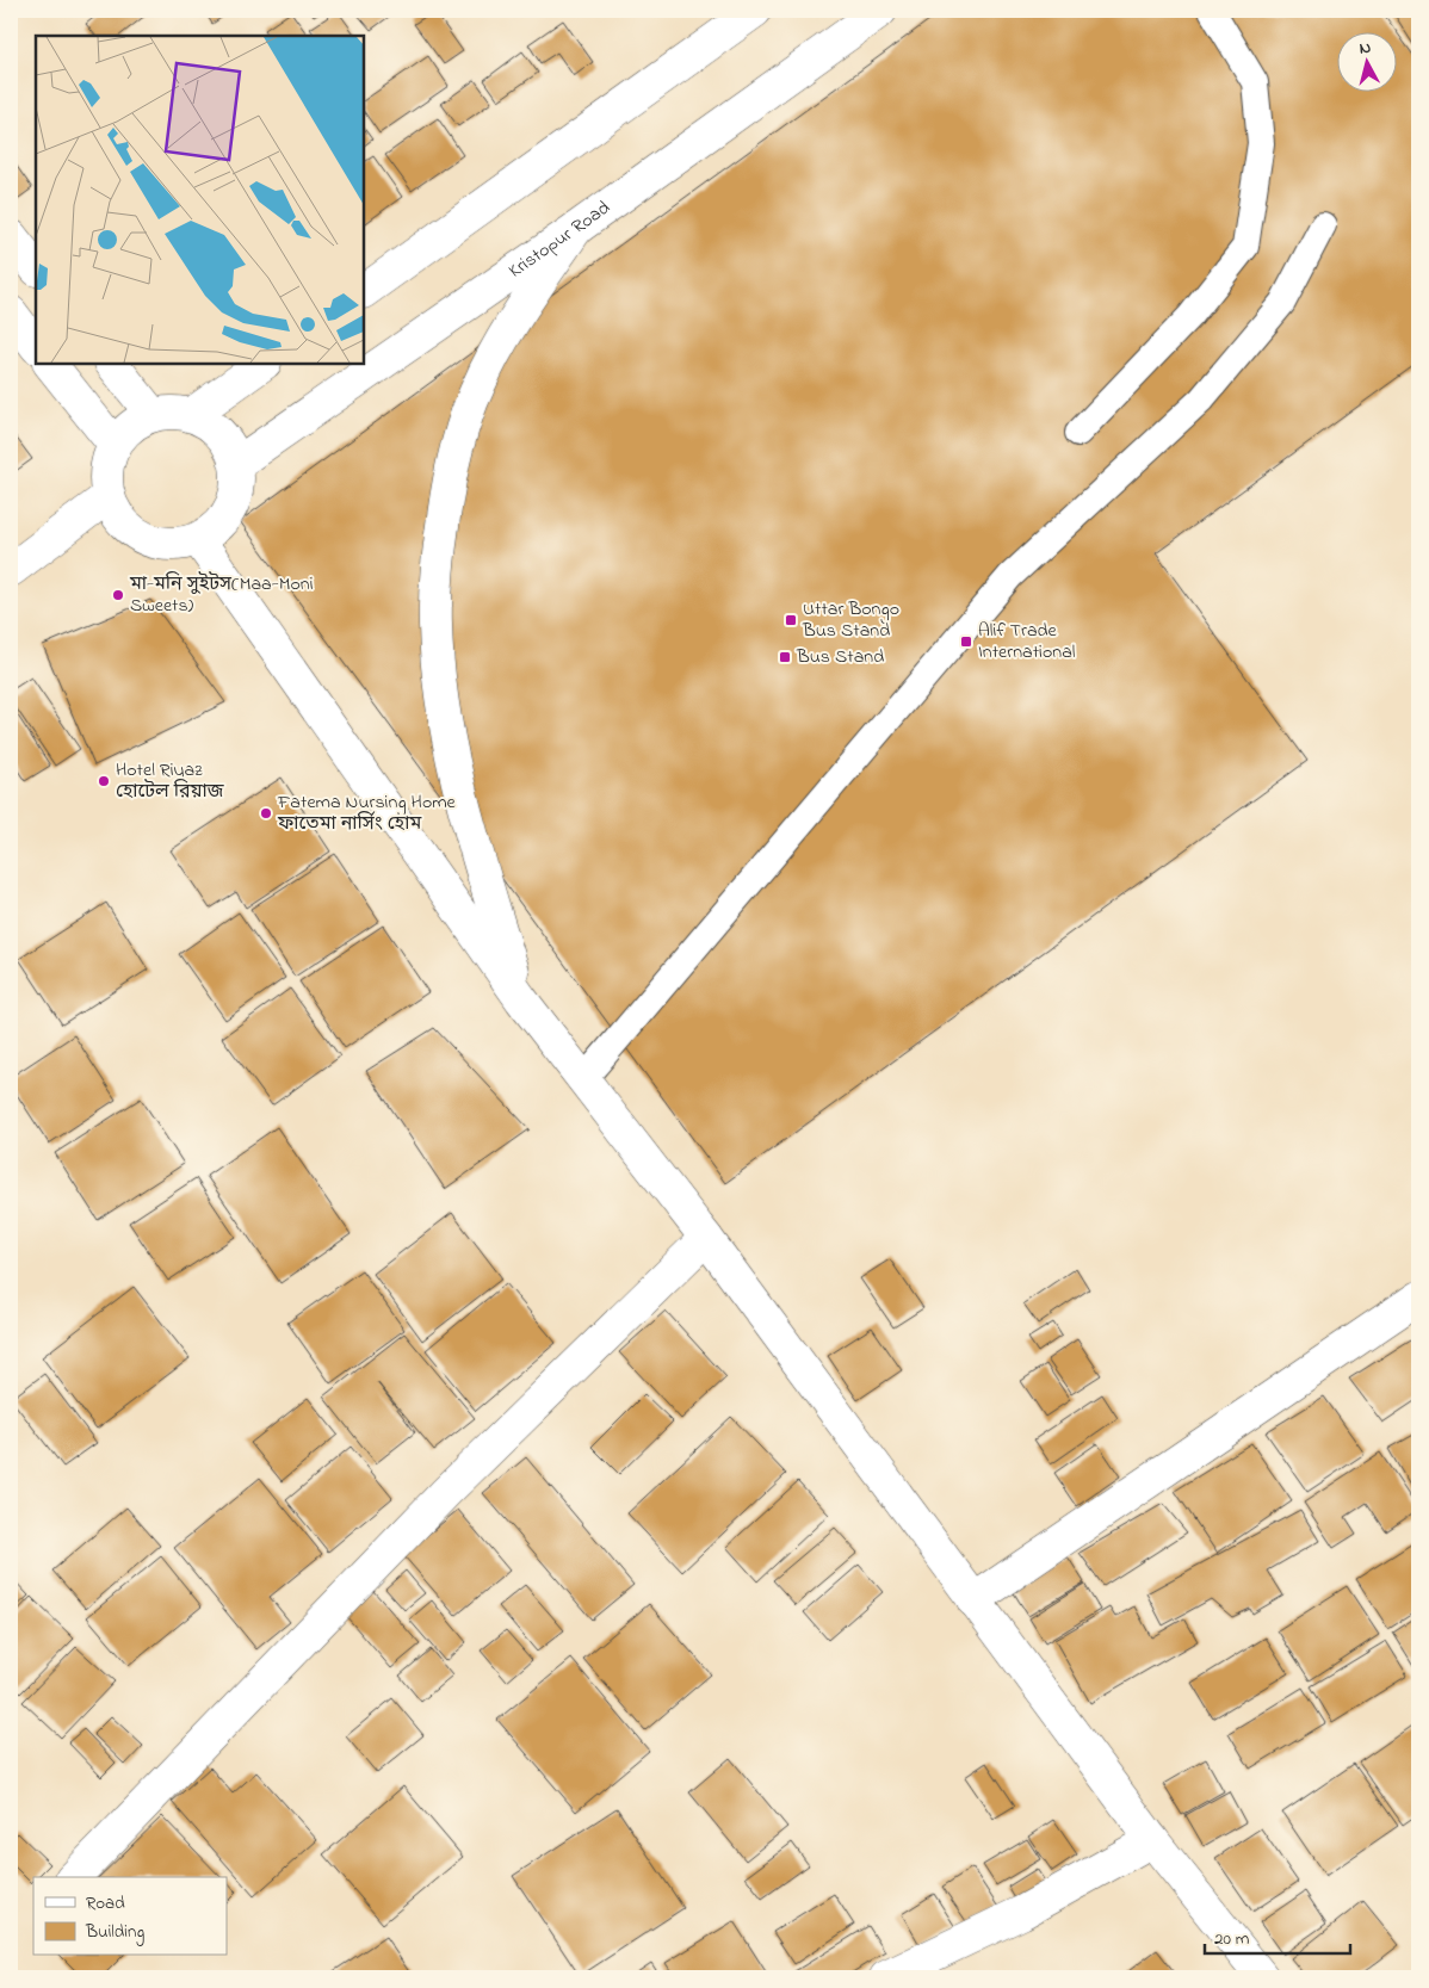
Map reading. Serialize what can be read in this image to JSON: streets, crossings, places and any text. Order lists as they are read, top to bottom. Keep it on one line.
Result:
{"streets":{"main road":["Kristopur Road"]},"places":{"other":["মা-মনি সুইটস(Maa-Moni Sweets)","Hotel Riyaz হোটেল রিয়াজ","Fatema Nursing Home ফাতেমা নার্সিং হোম"],"transit":["Uttar Bongo Bus Stand","Alif Trade International","Bus Stand"]},"legend":["Road","Building"],"scale_bar":"20 m","north":"top"}
